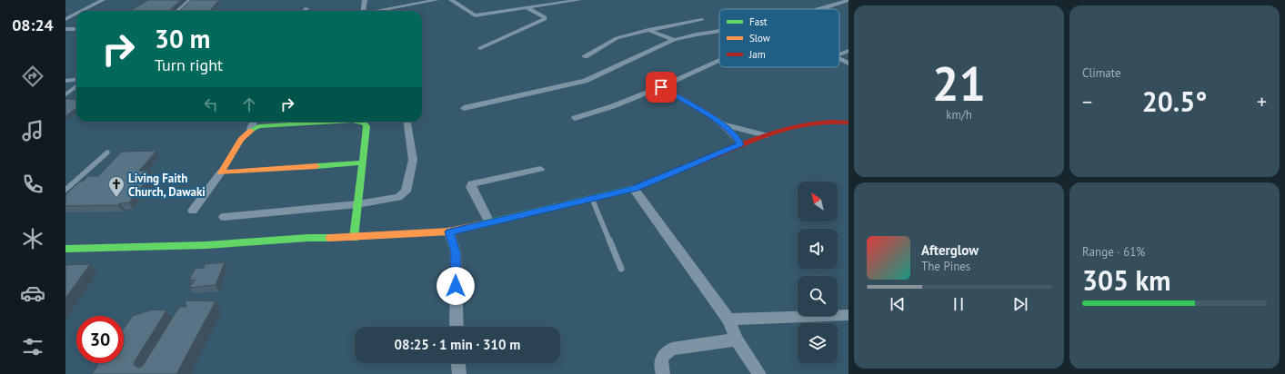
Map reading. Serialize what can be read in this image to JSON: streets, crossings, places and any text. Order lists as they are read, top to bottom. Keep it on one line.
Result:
{"places":{"church":["Living Faith Church, Dawaki"]},"legend":["Fast","Slow","Jam"],"north":"top left","page":{"tabs":"08:24","tile":[["21","km/h"],"Climate",["Range · 61%","305 km"]],"turn":["30 m","Turn right"],"heat":["−","20.5°","+"],"song":["Afterglow","The Pines"],"limit":"30","trip":"08:25 · 1 min · 310 m"}}
